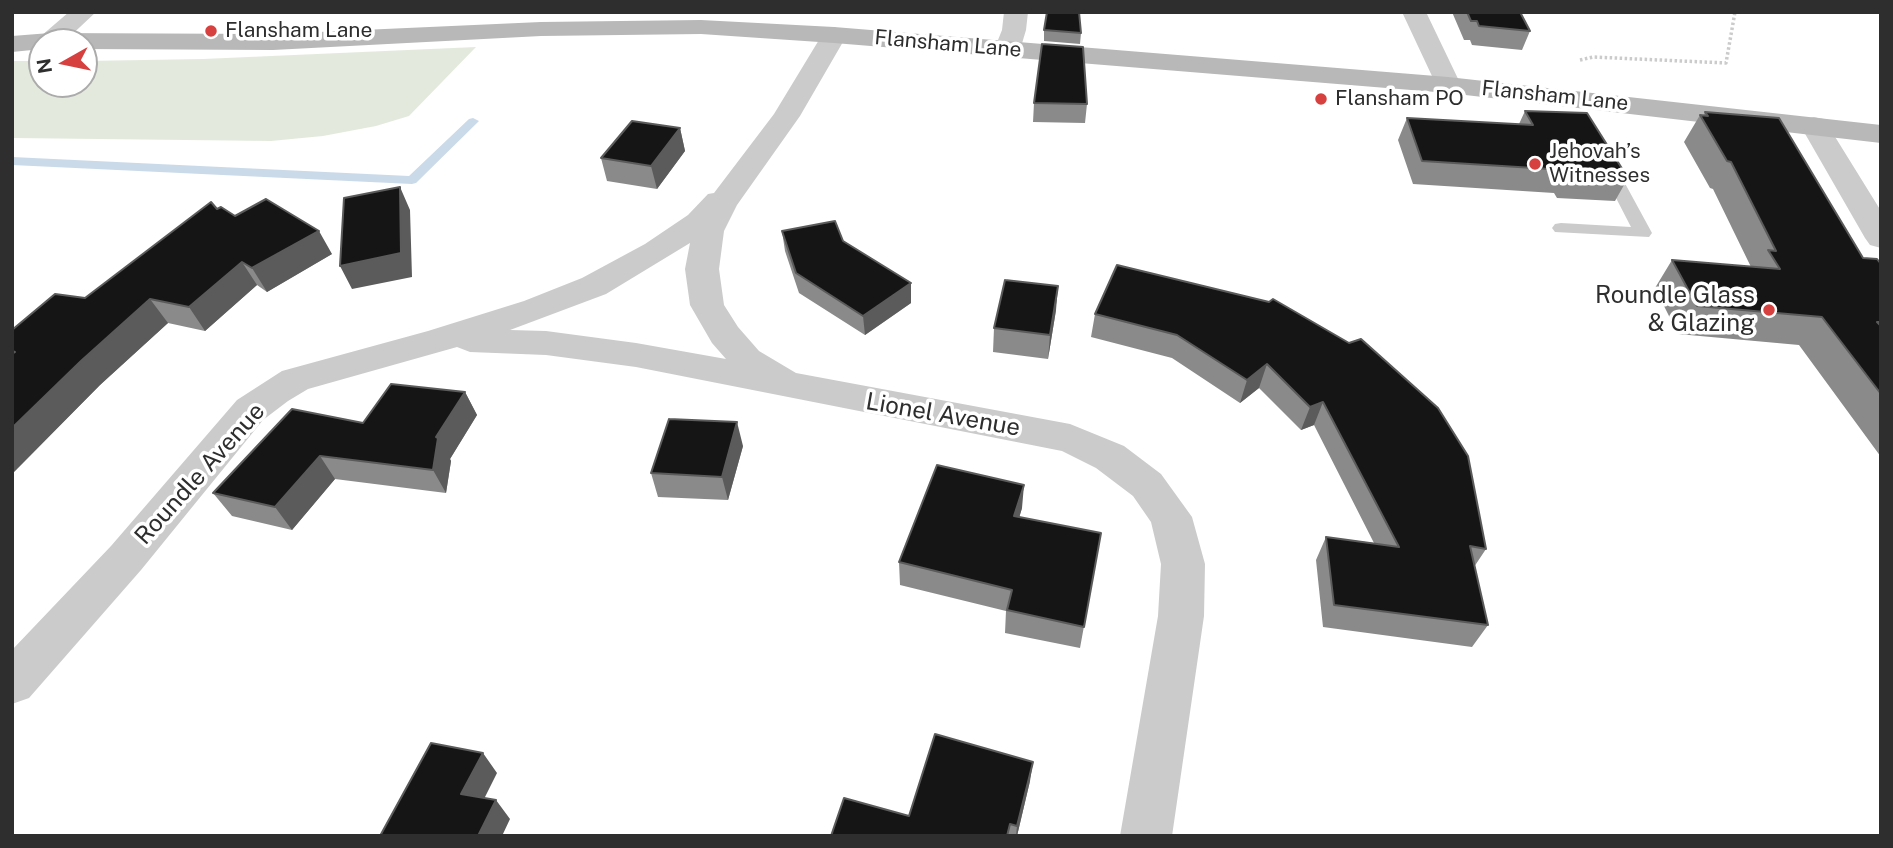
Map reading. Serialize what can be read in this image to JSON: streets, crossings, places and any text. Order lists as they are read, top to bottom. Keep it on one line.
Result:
{"streets":{"main road":["Flansham Lane"],"street":["Lionel Avenue","Roundle Avenue"]},"crossings":[["Flansham Lane","Lionel Avenue"],["Lionel Avenue","Roundle Avenue"]],"places":["Flansham Lane","Flansham PO","Jehovah’s Witnesses","Roundle Glass & Glazing"],"north":"left"}
